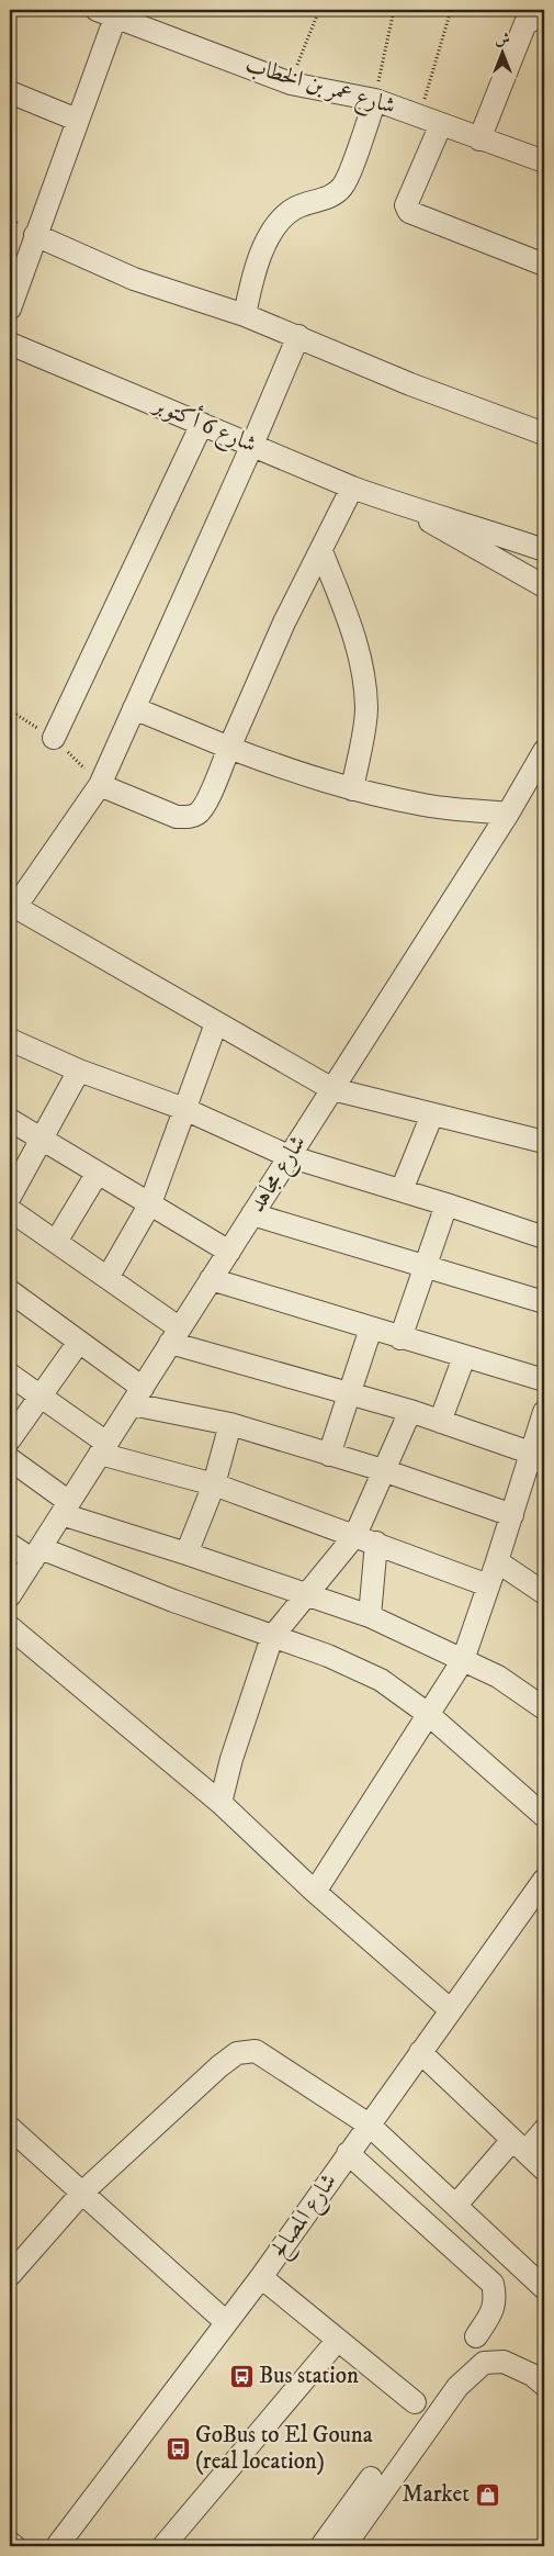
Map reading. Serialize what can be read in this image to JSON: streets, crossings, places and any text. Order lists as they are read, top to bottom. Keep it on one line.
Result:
{"streets":{"street":["شارع عمر بن الخطاب","شارع 6 أكتوبر","شارع مجاهد","شارع المصالح"]},"places":{"bus stop":["Bus station","GoBus to El Gouna (real location)"],"shop":["Market"]},"north":"top"}
